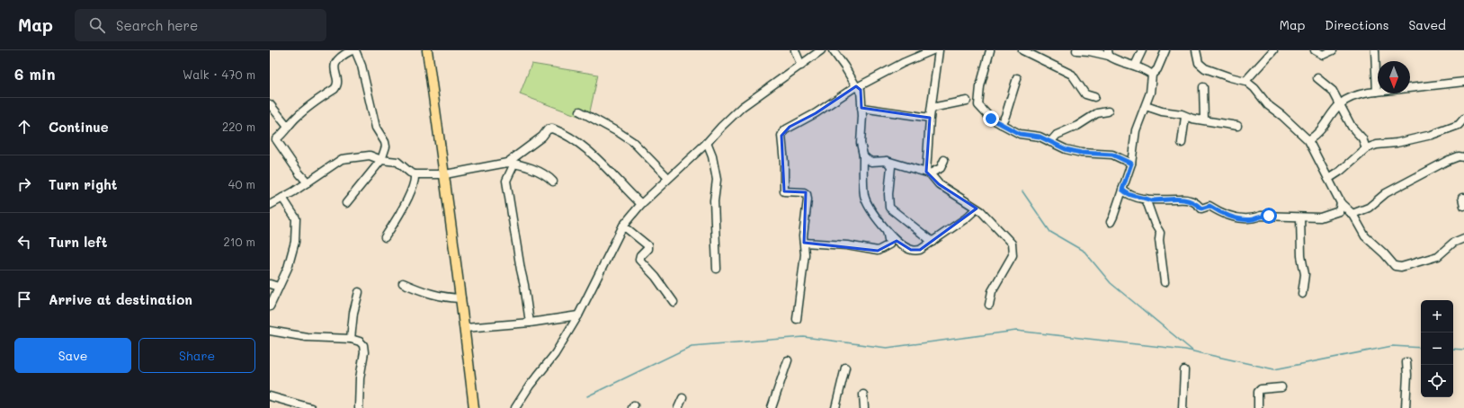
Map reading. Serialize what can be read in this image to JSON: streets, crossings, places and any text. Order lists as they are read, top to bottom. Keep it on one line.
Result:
{"north":"bottom","page":{"header":"Map","search":"Search here","nav":["Map","Directions","Saved"],"heading":["6 min","Walk · 470 m"],"list":[["Continue","220 m"],["Turn right","40 m"],["Turn left","210 m"],"Arrive at destination"],"map_buttons":["+","−"],"buttons":["Save","Share"]}}
